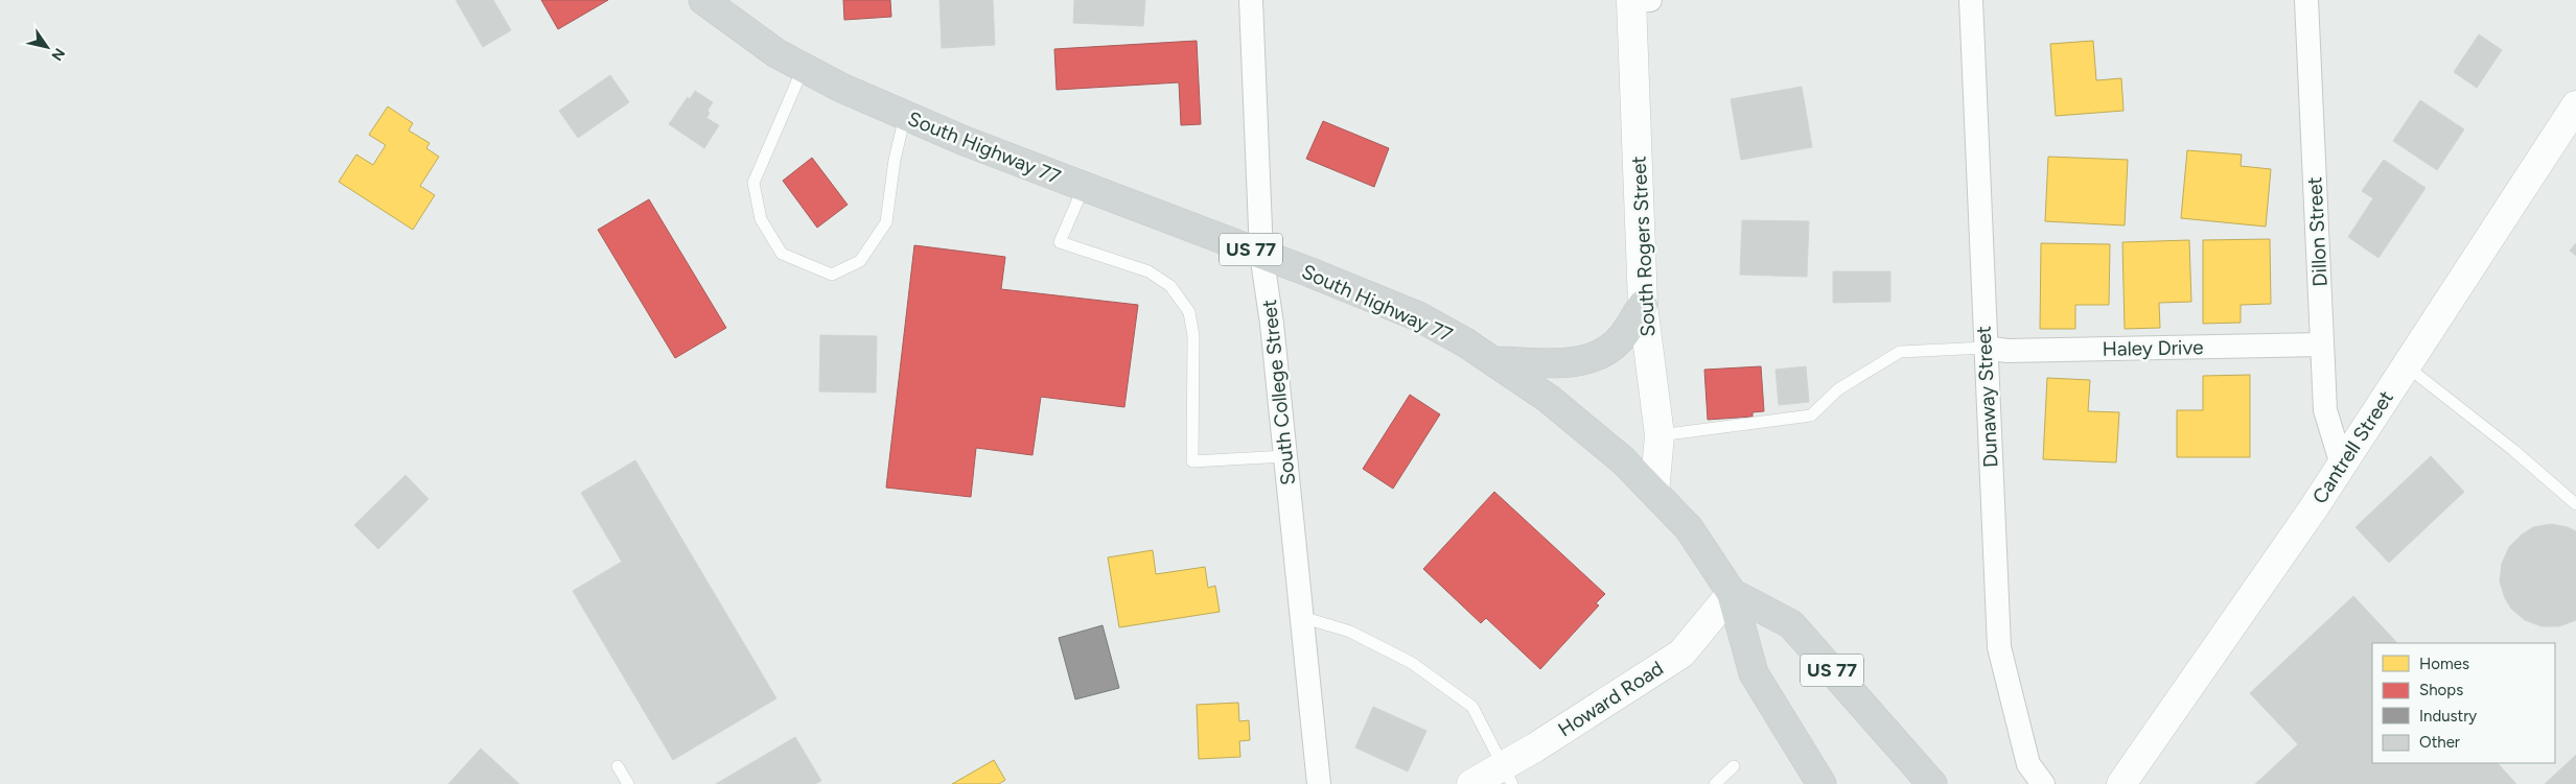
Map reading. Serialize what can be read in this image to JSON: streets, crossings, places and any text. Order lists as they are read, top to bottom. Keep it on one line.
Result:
{"streets":{"main road":["South Highway 77","South Rogers Street","US 77","Cantrell Street","Howard Road"],"street":["Dillon Street","Haley Drive","South College Street","Dunaway Street"]},"crossings":[["South Highway 77","South Rogers Street"],["South Highway 77","US 77"],["South Highway 77","South College Street"],["South Highway 77","Howard Road"],["Dillon Street","Haley Drive"],["Dillon Street","Cantrell Street"],["US 77","Howard Road"],["Haley Drive","Dunaway Street"]],"legend":["Homes","Shops","Industry","Other"],"north":"bottom right"}
